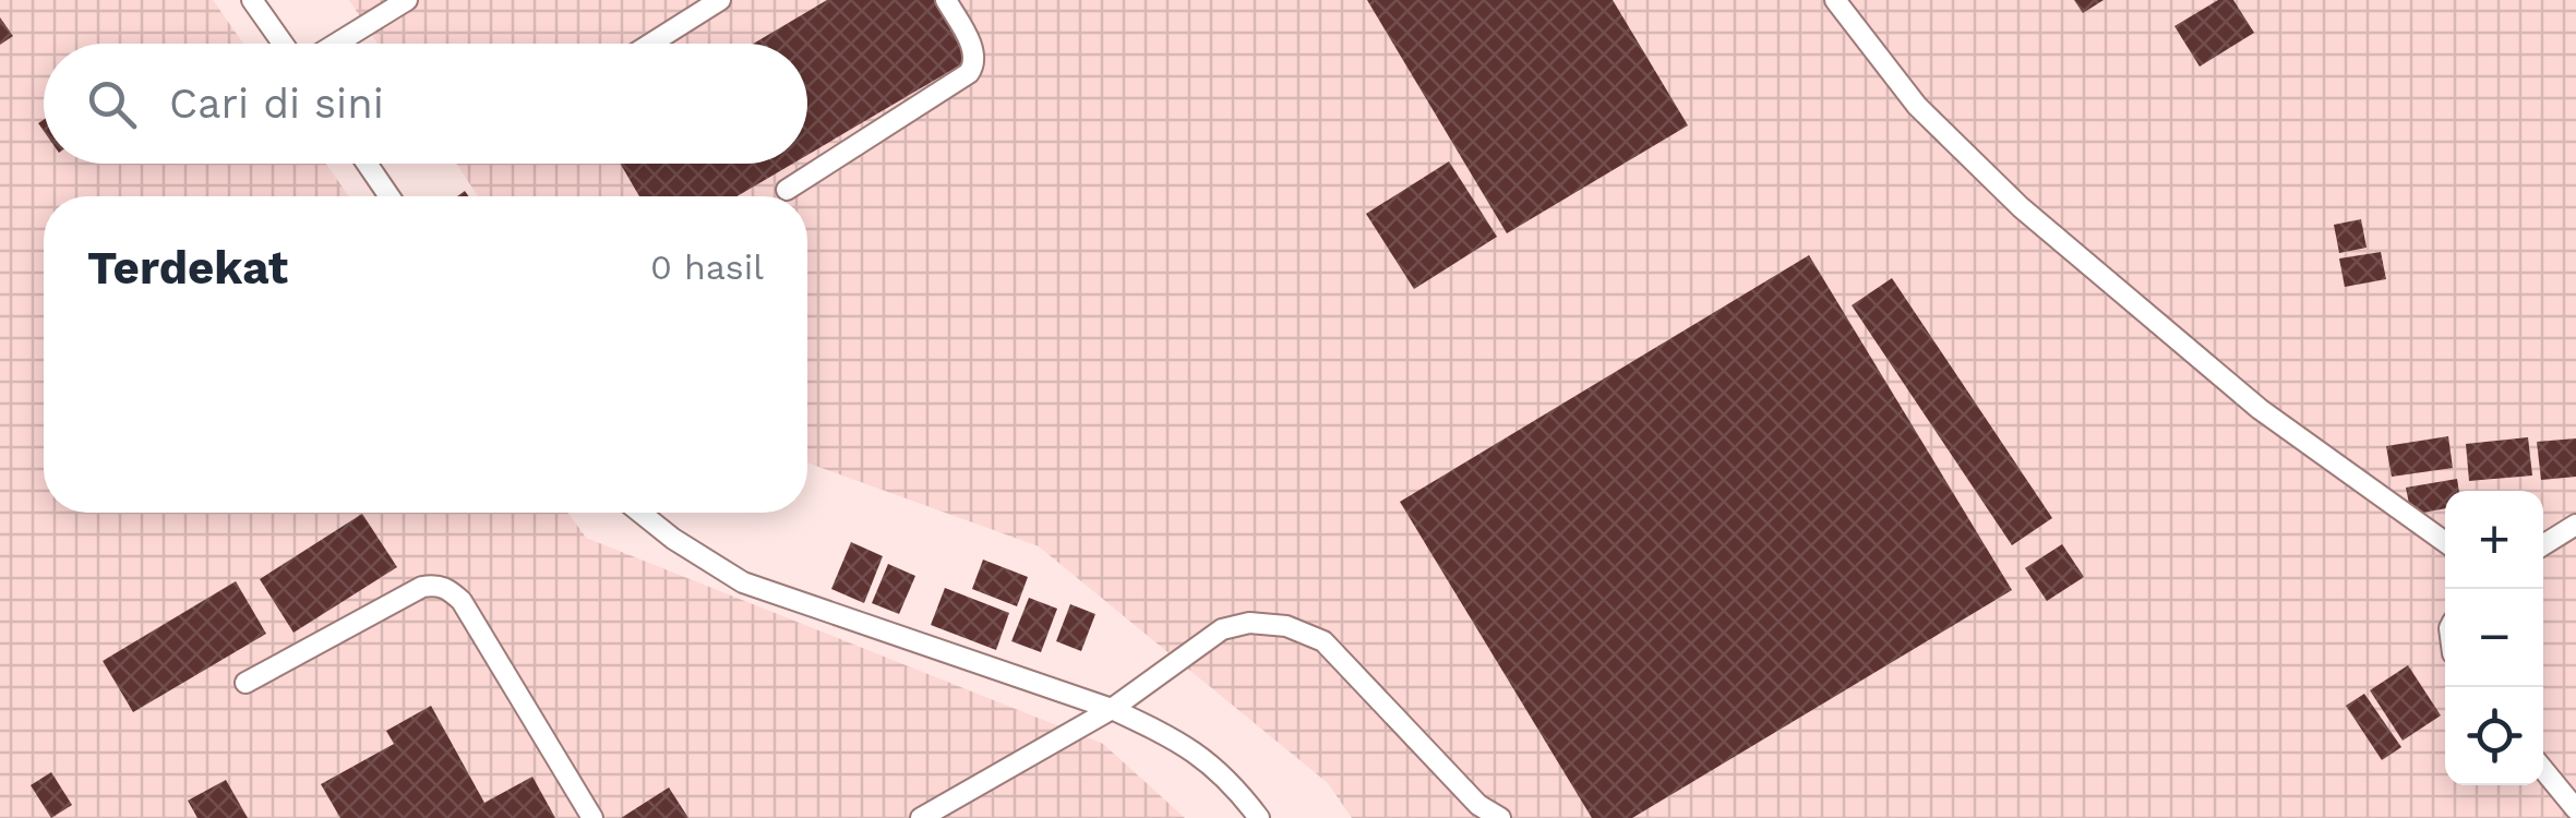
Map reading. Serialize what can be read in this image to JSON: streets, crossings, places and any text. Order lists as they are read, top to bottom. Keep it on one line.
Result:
{"page":{"search":"Cari di sini","heading":["Terdekat","0 hasil"],"map_buttons":["+","−"]}}
